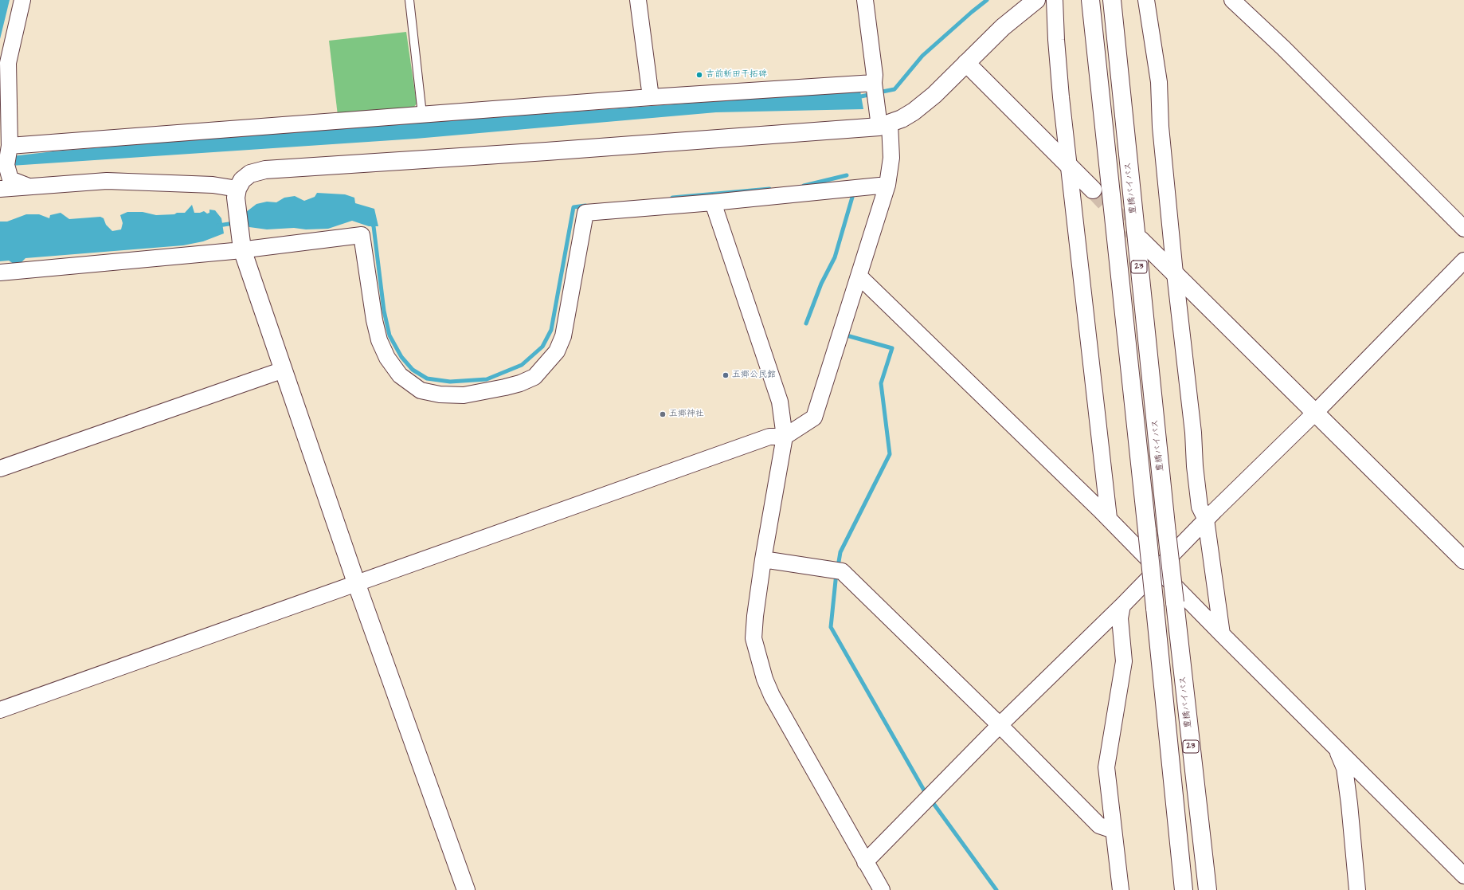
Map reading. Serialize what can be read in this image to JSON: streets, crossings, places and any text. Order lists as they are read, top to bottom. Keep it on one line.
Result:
{"streets":{"main road":["豊橋バイパス","23"]},"places":["吉前新田干拓碑","五郷公民館","五郷神社"]}
